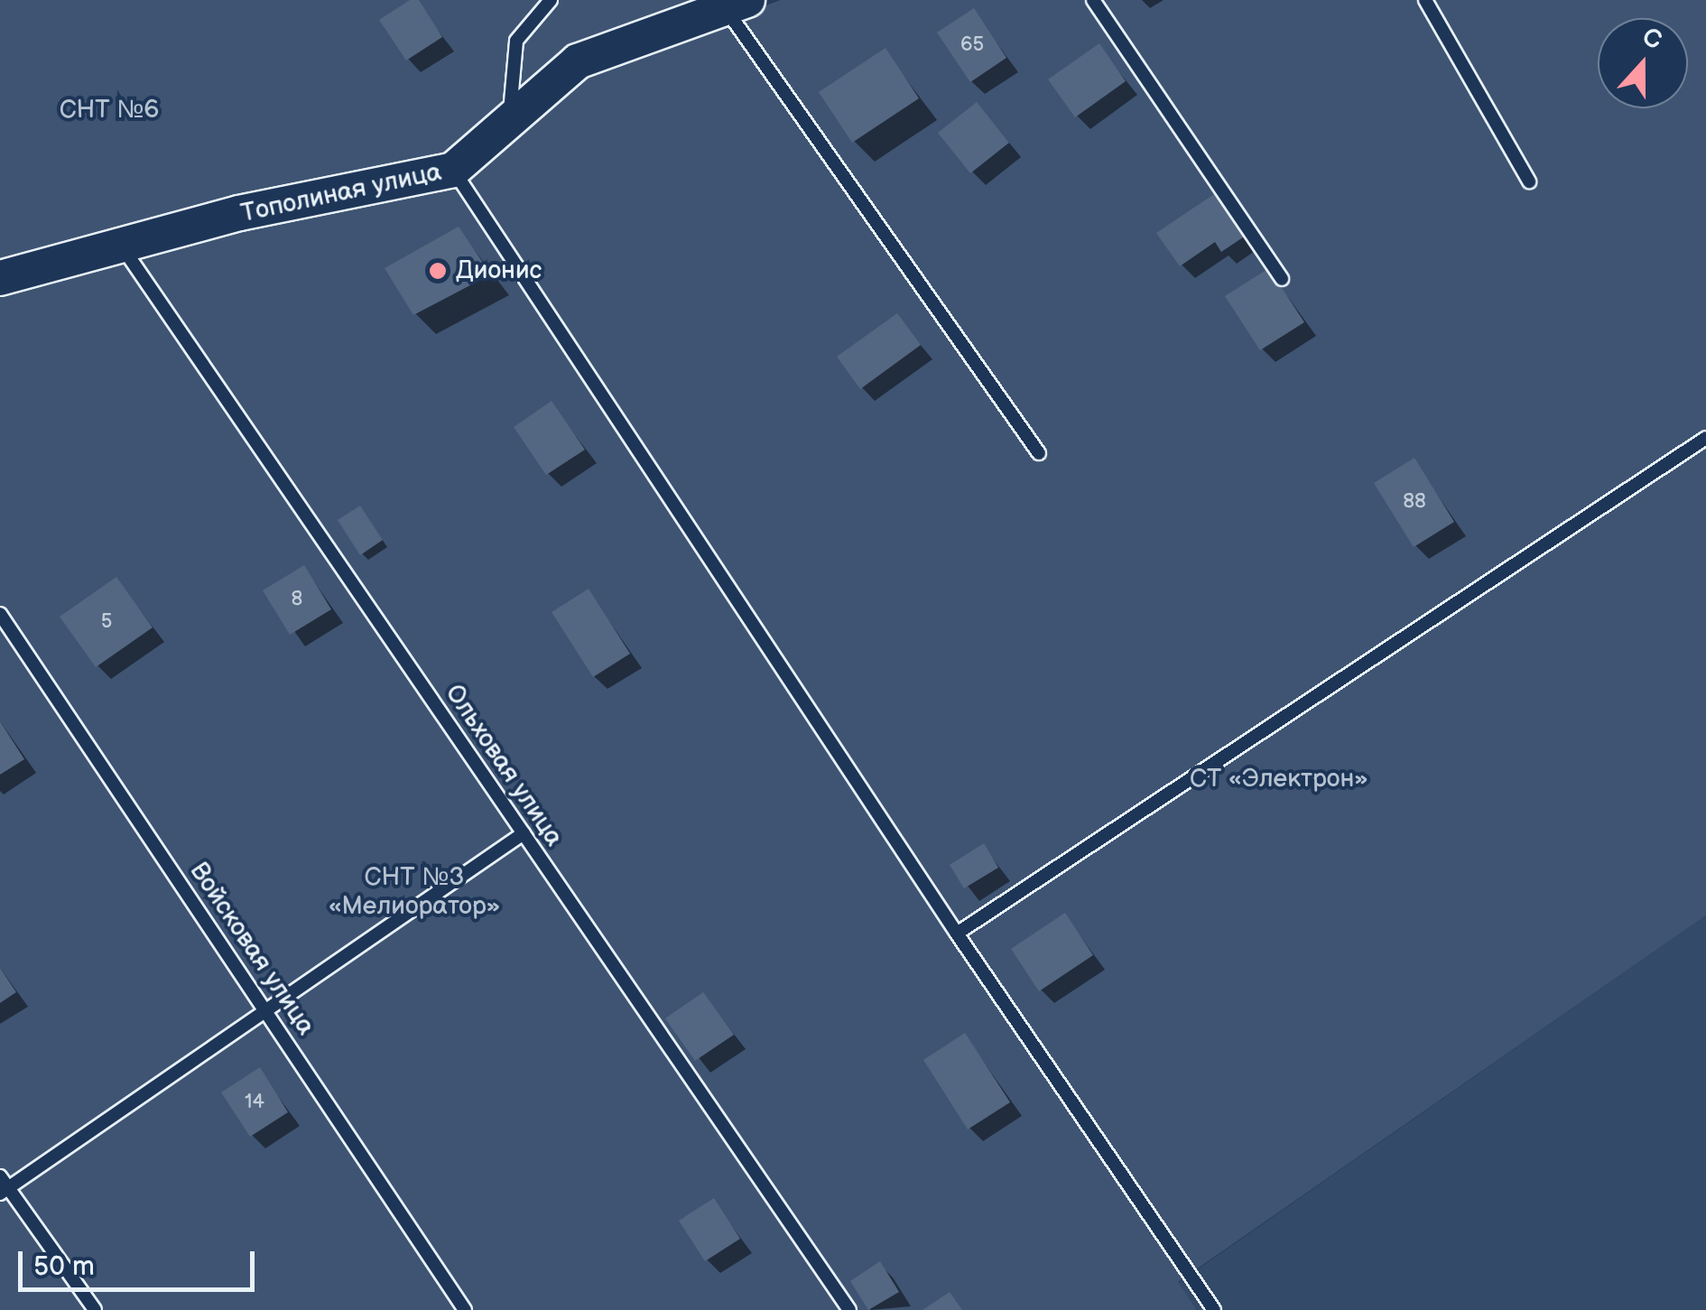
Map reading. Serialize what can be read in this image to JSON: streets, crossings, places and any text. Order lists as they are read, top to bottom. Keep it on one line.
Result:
{"streets":{"street":["Тополиная улица"],"lane":["Ольховая улица","Войсковая улица"]},"crossings":[["Тополиная улица","Ольховая улица"]],"parks":["СНТ №6","СТ «Электрон»","СНТ №3 «Мелиоратор»"],"places":["Дионис"],"house_numbers":["65","88","8","5","14"],"scale_bar":"50 m","north":"top"}
